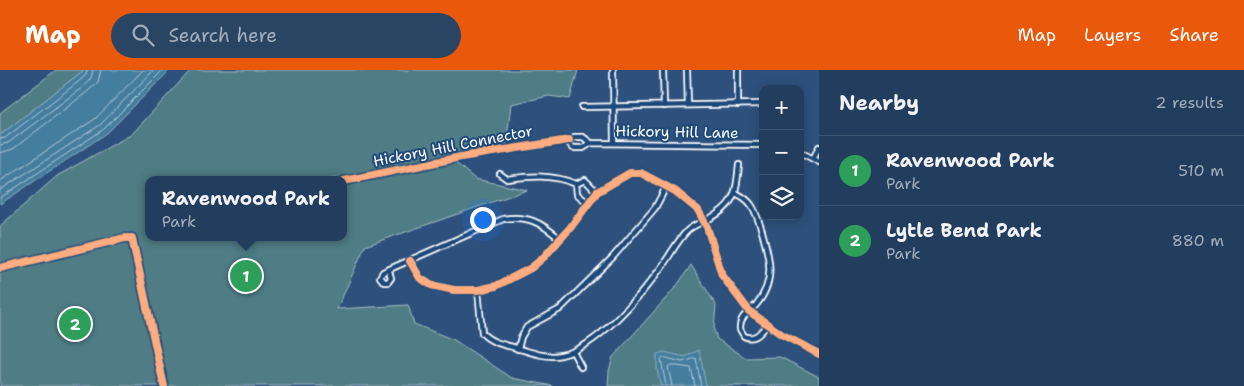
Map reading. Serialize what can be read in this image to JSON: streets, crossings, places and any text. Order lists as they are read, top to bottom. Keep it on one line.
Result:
{"streets":{"street":["Hickory Hill Lane"],"cycle path":["Hickory Hill Connector"]},"page":{"header":"Map","search":"Search here","nav":["Map","Layers","Share"],"heading":["Nearby","2 results"],"map_buttons":["+","−"],"list":[{"mark":"1","name":"Ravenwood Park","note":"Park","value":"510 m"},{"mark":"2","name":"Lytle Bend Park","note":"Park","value":"880 m"}],"popup":["Ravenwood Park","Park"],"pins":["1","2"]}}
